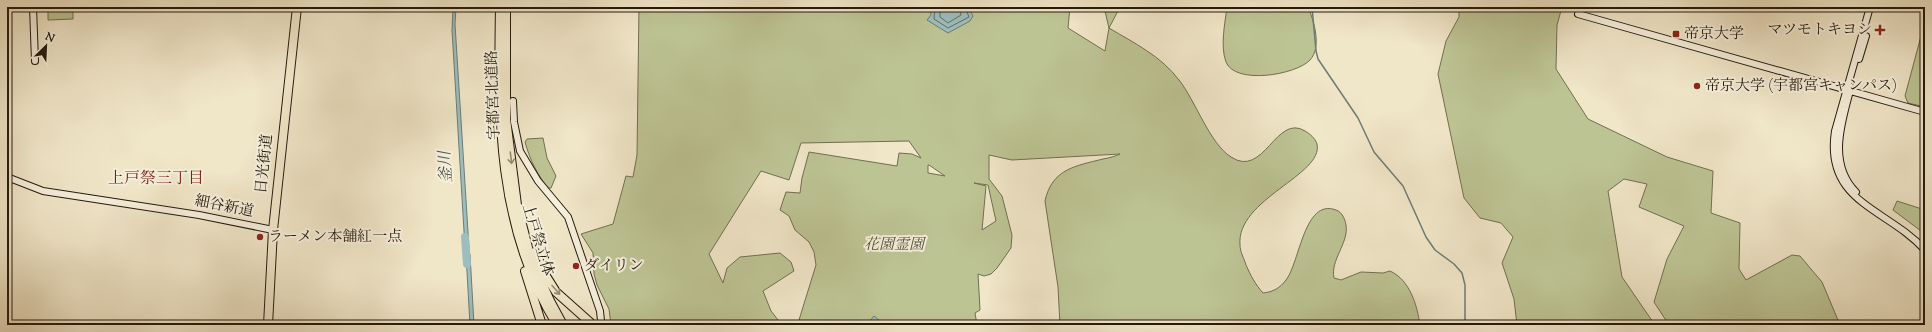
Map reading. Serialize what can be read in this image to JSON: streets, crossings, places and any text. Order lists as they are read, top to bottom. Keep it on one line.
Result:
{"streets":{"highway":["宇都宮北道路","日光街道","上戸祭立体"],"street":["細谷新道"]},"crossings":[["宇都宮北道路","上戸祭立体"],["日光街道","細谷新道"]],"districts":["上戸祭三丁目"],"water":["釜川"],"parks":["花園霊園"],"places":{"health":["マツモトキヨシ"],"transit":["帝京大学"],"other":["帝京大学 (宇都宮キャンパス)","ラーメン本舗紅一点","ダイリン"]},"north":"top right"}
